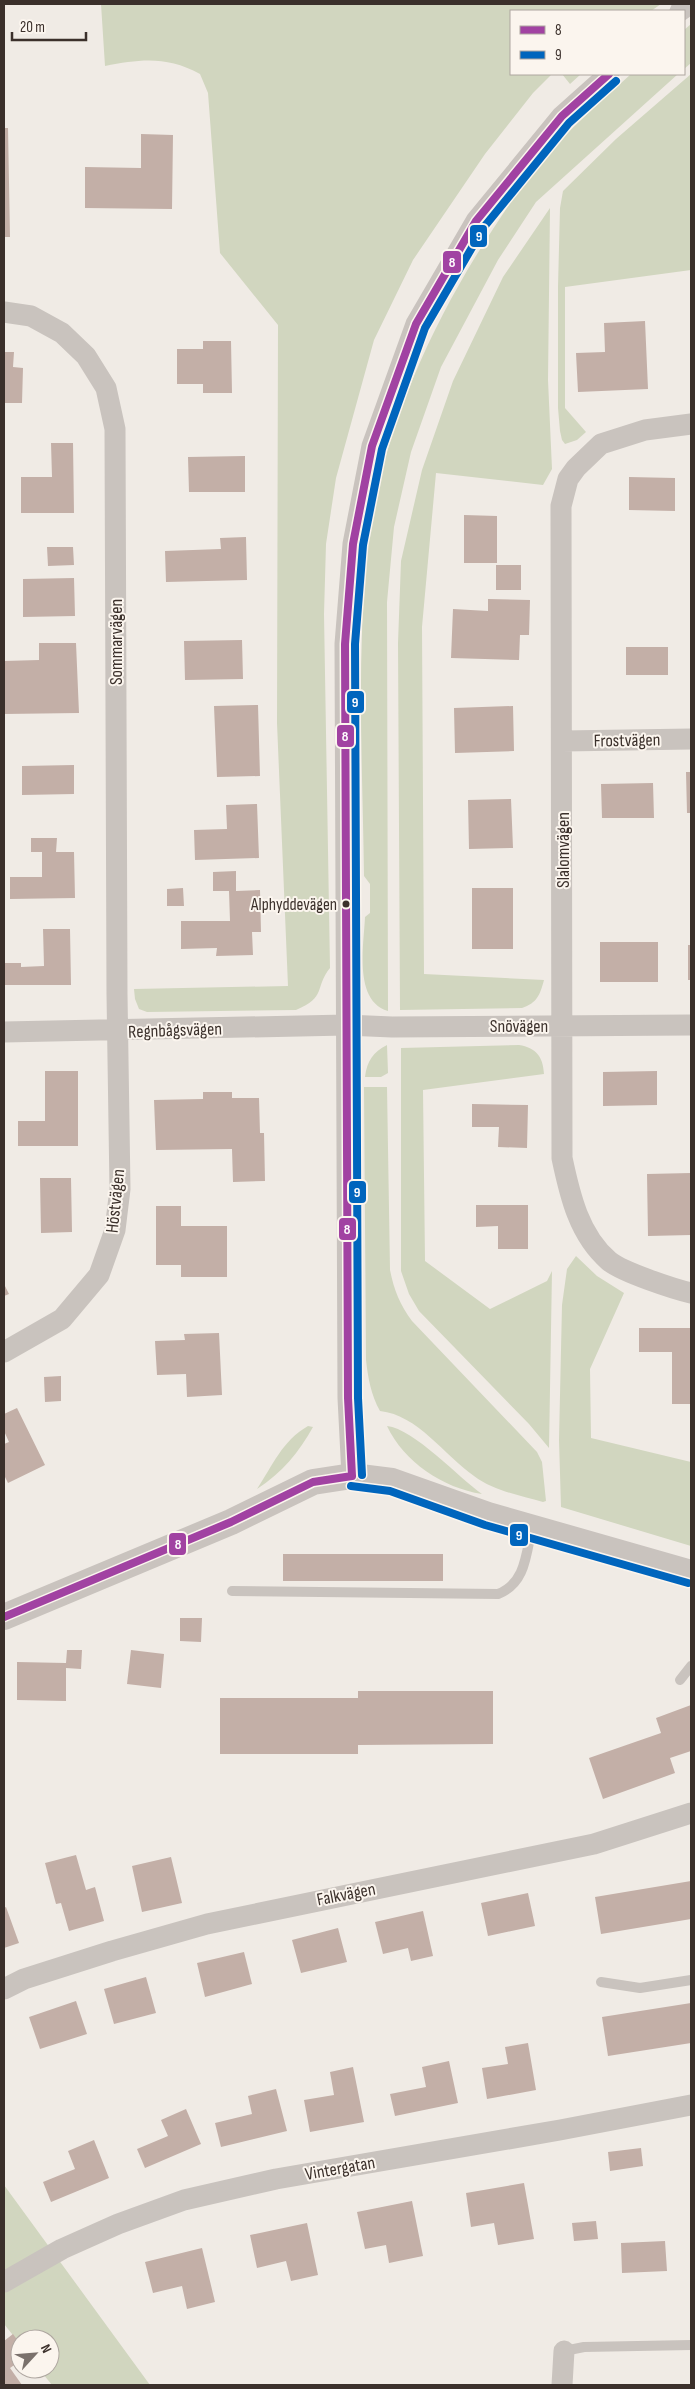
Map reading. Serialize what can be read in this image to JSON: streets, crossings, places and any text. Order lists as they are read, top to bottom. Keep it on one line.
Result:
{"streets":{"street":["Sommarvägen","Frostvägen","Slalomvägen","Snövägen","Regnbågsvägen","Höstvägen","Falkvägen","Vintergatan"]},"crossings":[["Sommarvägen","Regnbågsvägen"],["Sommarvägen","Höstvägen"],["Frostvägen","Slalomvägen"],["Slalomvägen","Snövägen"],["Snövägen","Regnbågsvägen"],["Regnbågsvägen","Höstvägen"]],"places":["Alphyddevägen"],"lines":["transit line 8","transit line 9"],"legend":["8","9"],"scale_bar":"20 m","north":"top right"}
